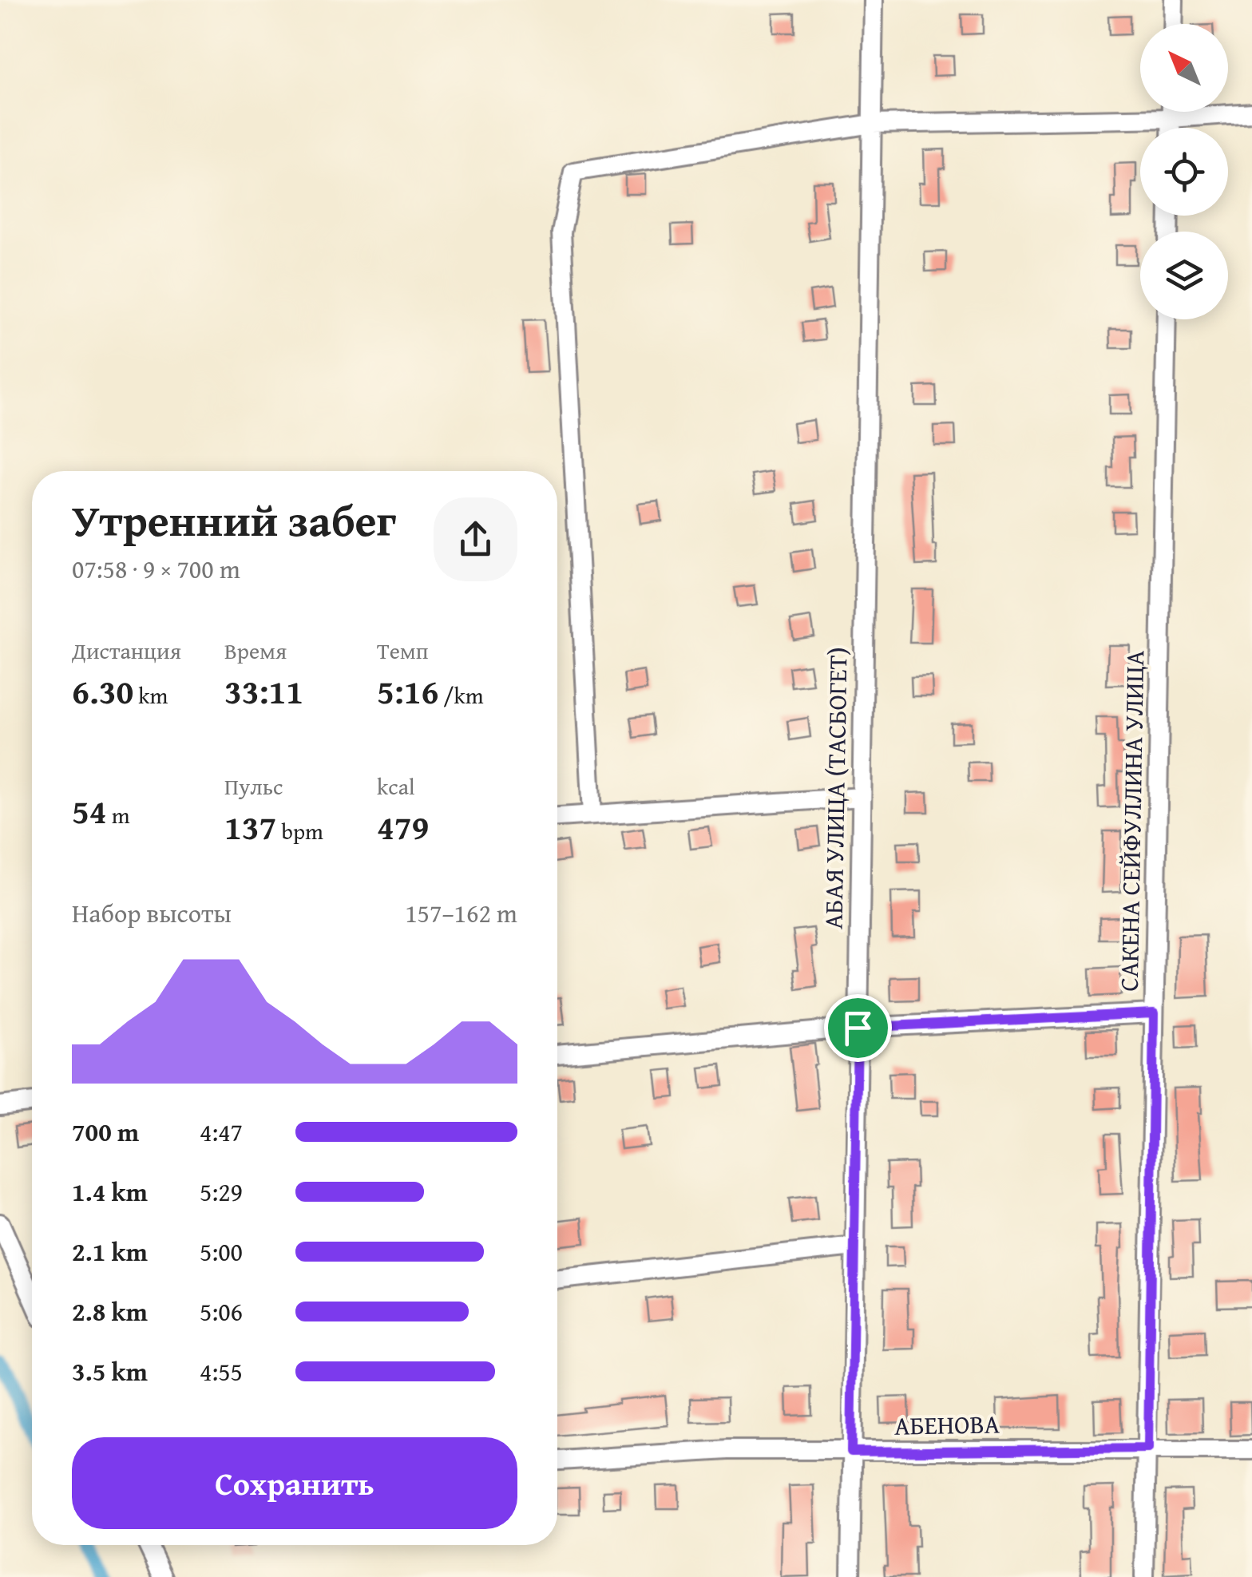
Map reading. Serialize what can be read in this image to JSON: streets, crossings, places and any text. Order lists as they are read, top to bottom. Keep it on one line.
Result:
{"streets":{"street":["АБАЯ УЛИЦА (ТАСБОГЕТ)","САКЕНА СЕЙФУЛЛИНА УЛИЦА","АБЕНОВА"]},"crossings":[["АБАЯ УЛИЦА (ТАСБОГЕТ)","АБЕНОВА"],["САКЕНА СЕЙФУЛЛИНА УЛИЦА","АБЕНОВА"]],"north":"top left","page":{"heading":["Утренний забег","07:58 · 9 × 700 m"],"stats":[["Дистанция","6.30 km"],["Время","33:11"],["Темп","5:16 /km"],["54 m"],["Пульс","137 bpm"],["kcal","479"]],"chart":["Набор высоты","157–162 m"],"list":[{"name":"700 m","note":"4:47"},{"name":"1.4 km","note":"5:29"},{"name":"2.1 km","note":"5:00"},{"name":"2.8 km","note":"5:06"},{"name":"3.5 km","note":"4:55"}],"buttons":"Сохранить"}}
